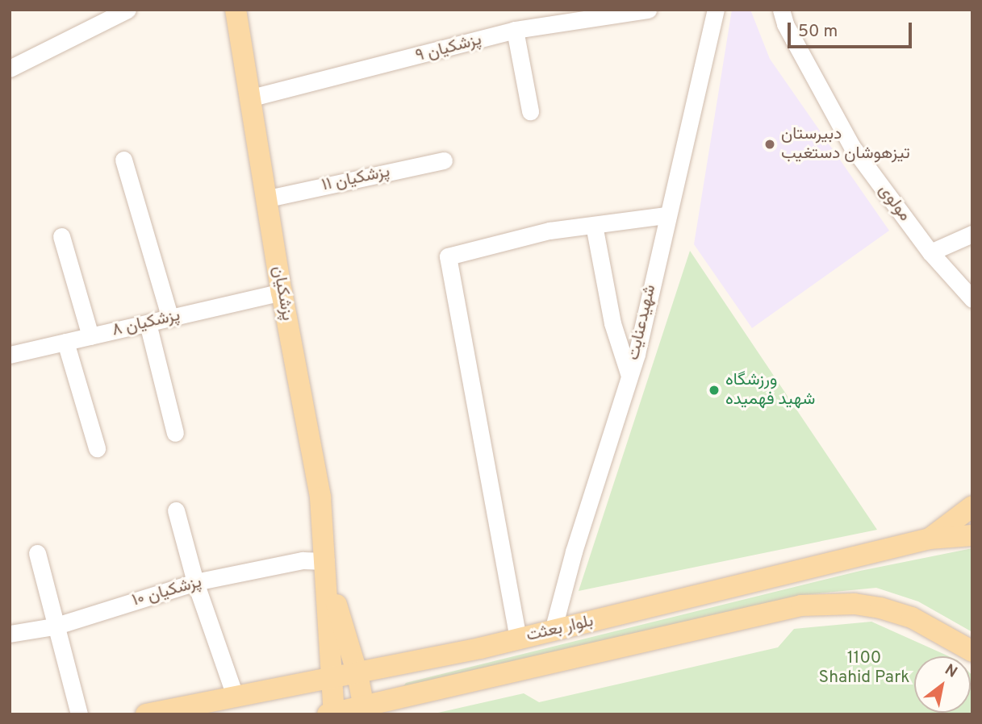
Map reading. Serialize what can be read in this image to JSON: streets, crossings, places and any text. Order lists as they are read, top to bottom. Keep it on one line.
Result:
{"streets":{"main road":["پزشکیان","بلوار بعثت"],"street":["پزشکیان ۹","پزشکیان ۱۱","مولوی","شهیدعنایت","پزشکیان ۸","پزشکیان ۱۰"]},"crossings":[["پزشکیان ۹","پزشکیان"],["پزشکیان ۱۱","پزشکیان"],["پزشکیان","پزشکیان ۸"],["پزشکیان","پزشکیان ۱۰"],["پزشکیان","بلوار بعثت"],["شهیدعنایت","بلوار بعثت"]],"parks":["1100 Shahid Park"],"places":["دبیرستان تیزهوشان دستغيب","ورزشگاه شهید فهمیده"],"scale_bar":"50 m","north":"top right"}
